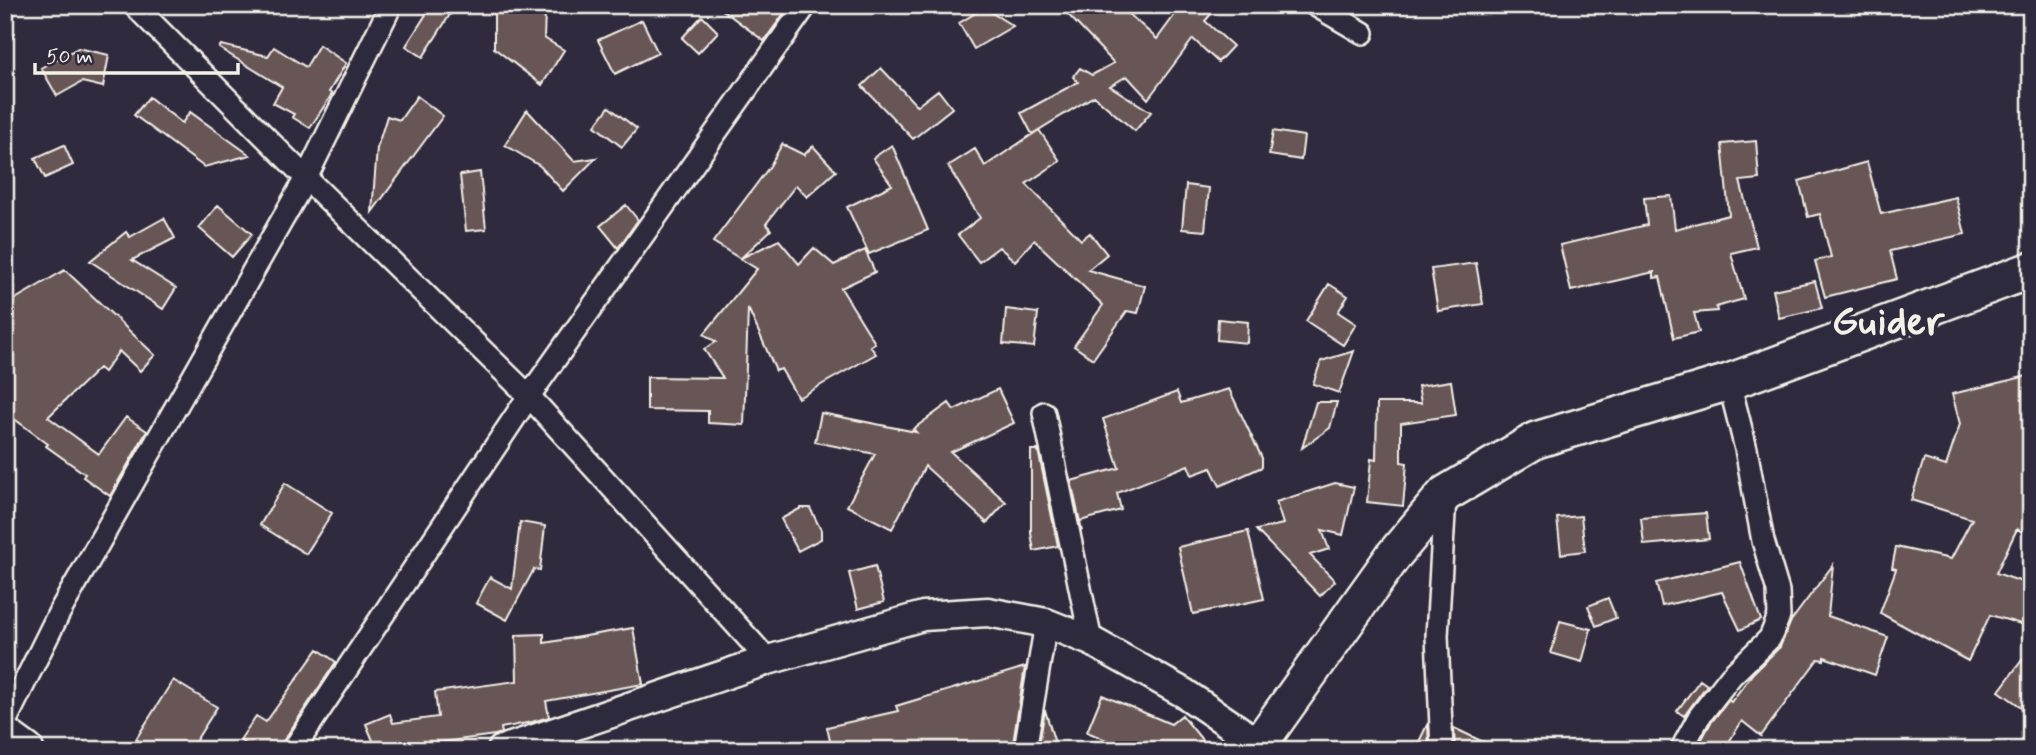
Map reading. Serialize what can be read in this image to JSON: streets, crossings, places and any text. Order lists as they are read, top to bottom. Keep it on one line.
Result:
{"districts":["Guider"],"scale_bar":"50 m"}
